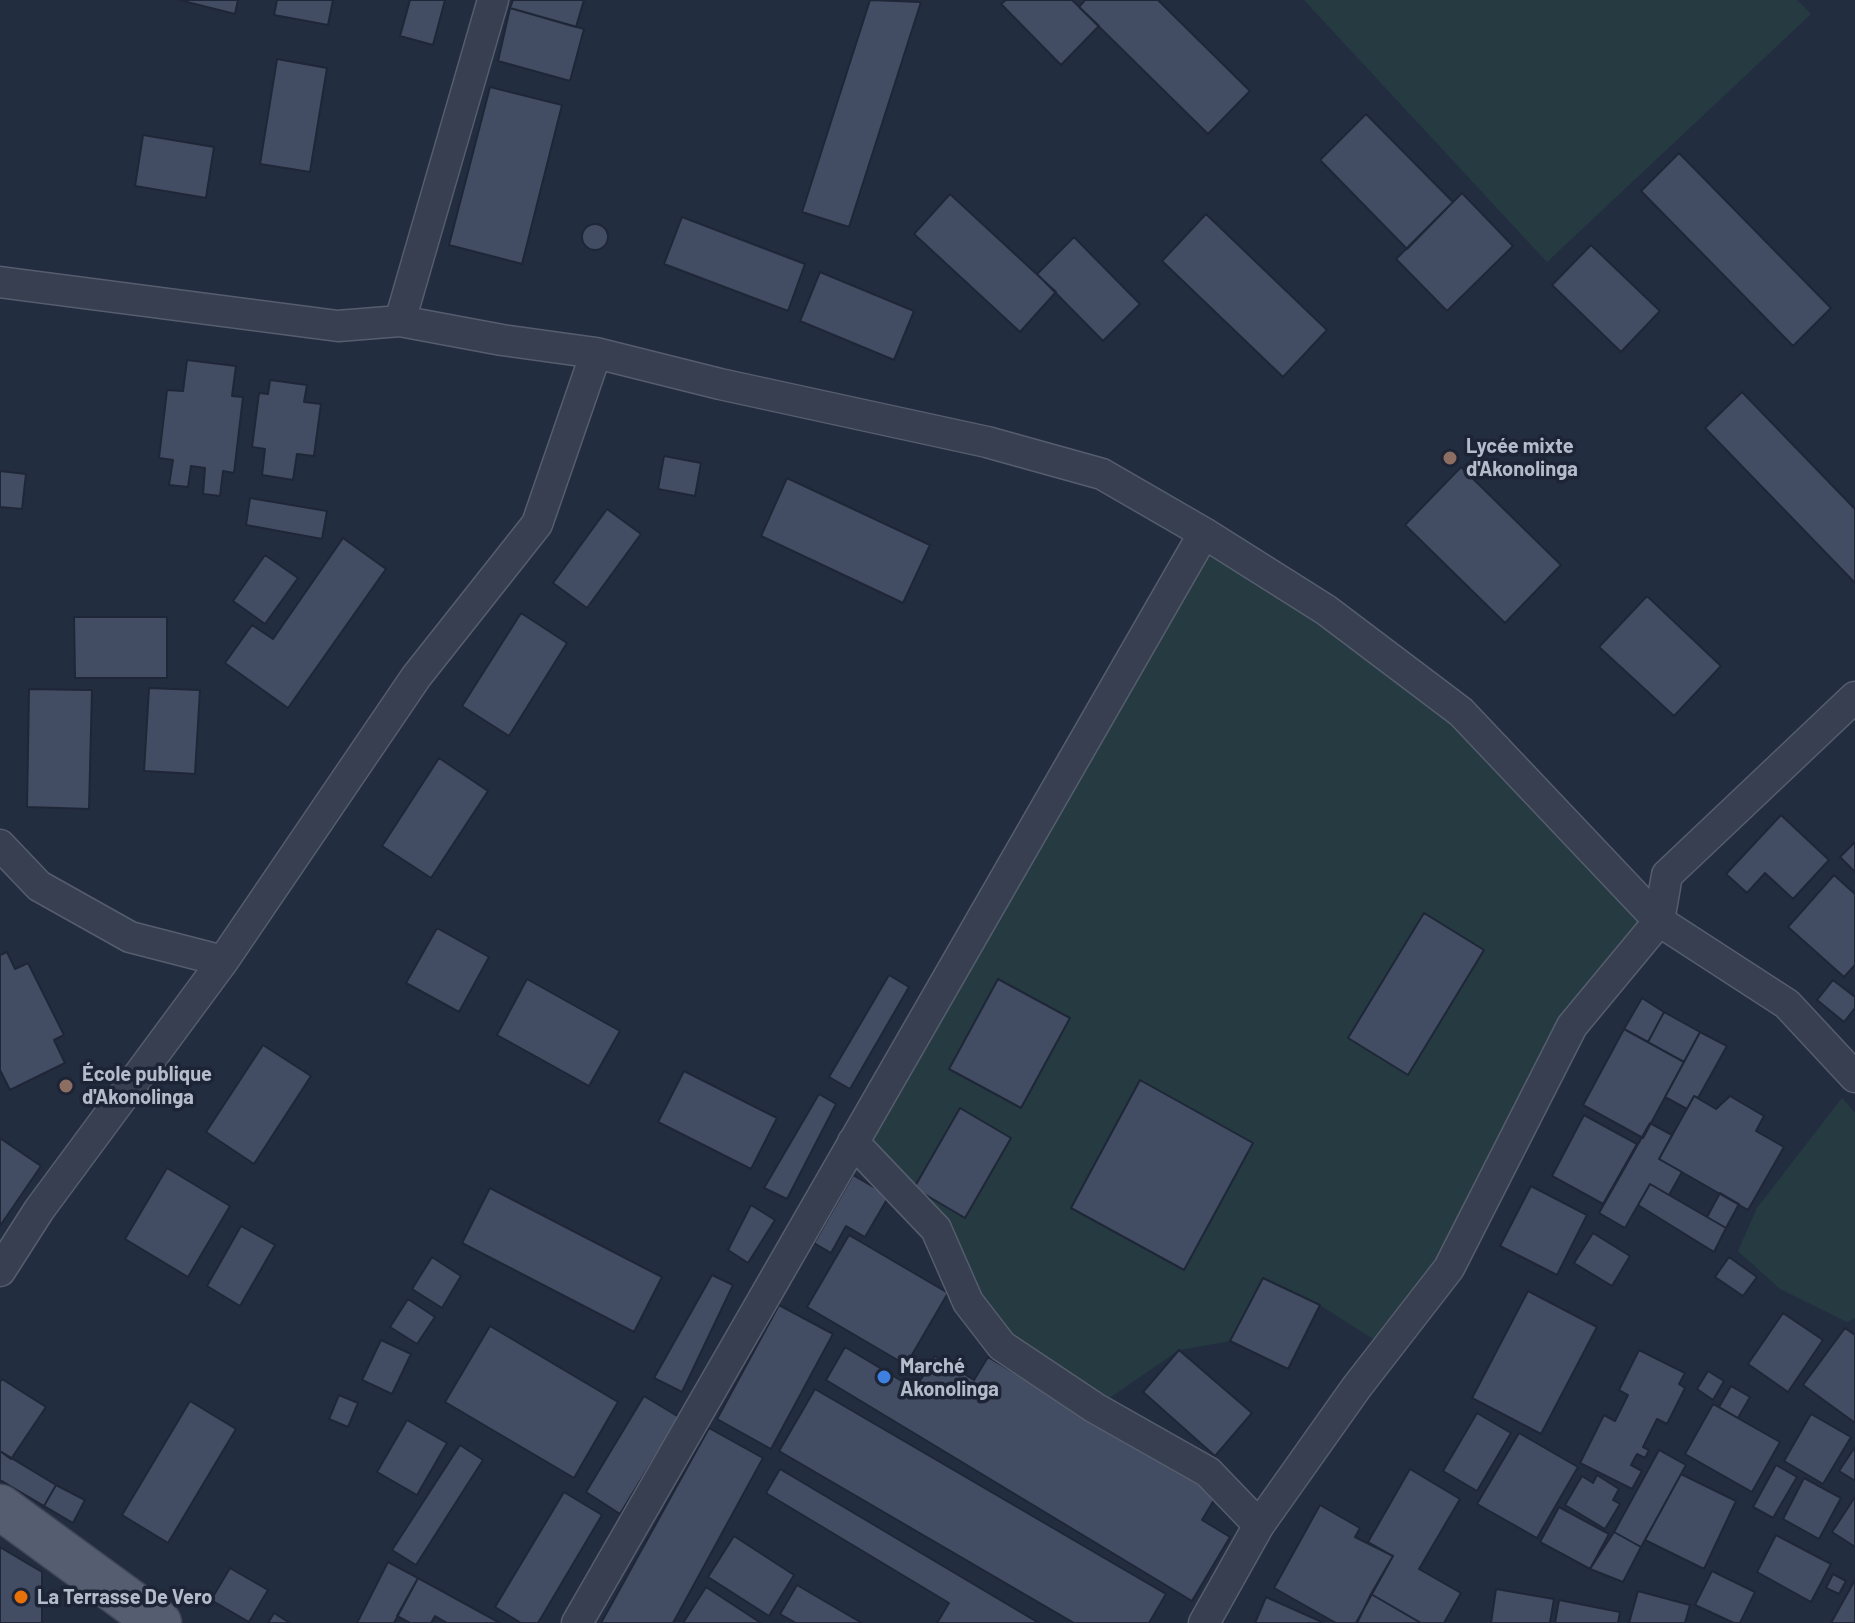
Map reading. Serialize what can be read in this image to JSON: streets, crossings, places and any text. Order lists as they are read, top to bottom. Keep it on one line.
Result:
{"places":["Lycée mixte d'Akonolinga","École publique d'Akonolinga","Marché Akonolinga","La Terrasse De Vero"]}
